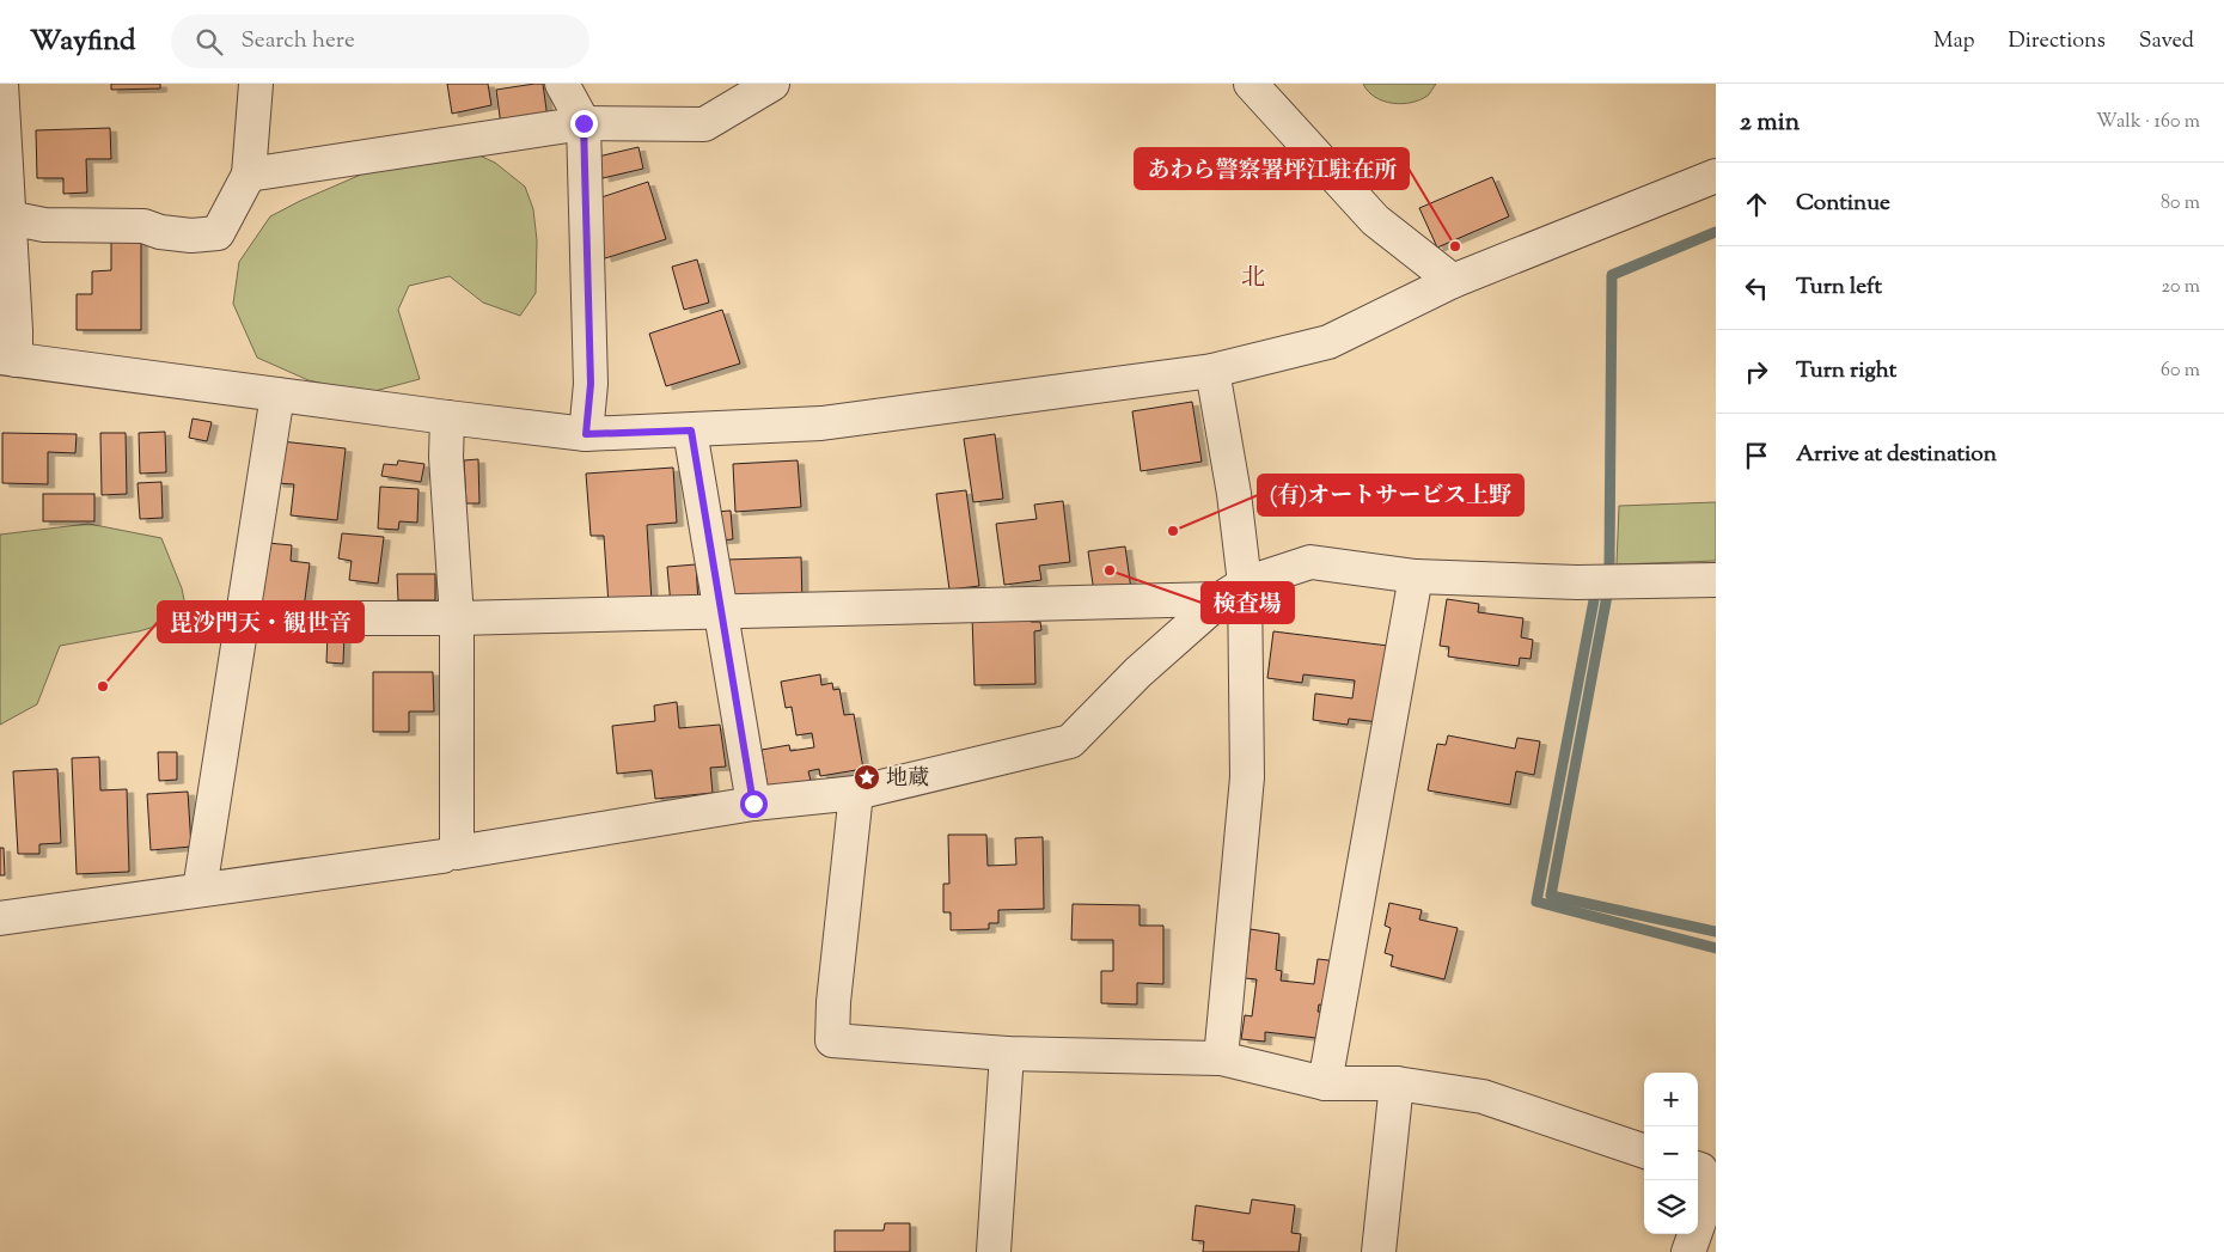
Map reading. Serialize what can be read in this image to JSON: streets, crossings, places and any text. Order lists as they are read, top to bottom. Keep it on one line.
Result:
{"districts":["北"],"places":{"other":["あわら警察署坪江駐在所","(有)オートサービス上野","検査場","毘沙門天・観世音"],"place":["地蔵"]},"page":{"header":"Wayfind","search":"Search here","nav":["Map","Directions","Saved"],"heading":["2 min","Walk · 160 m"],"list":[["Continue","80 m"],["Turn left","20 m"],["Turn right","60 m"],"Arrive at destination"],"map_buttons":["+","−"]}}
